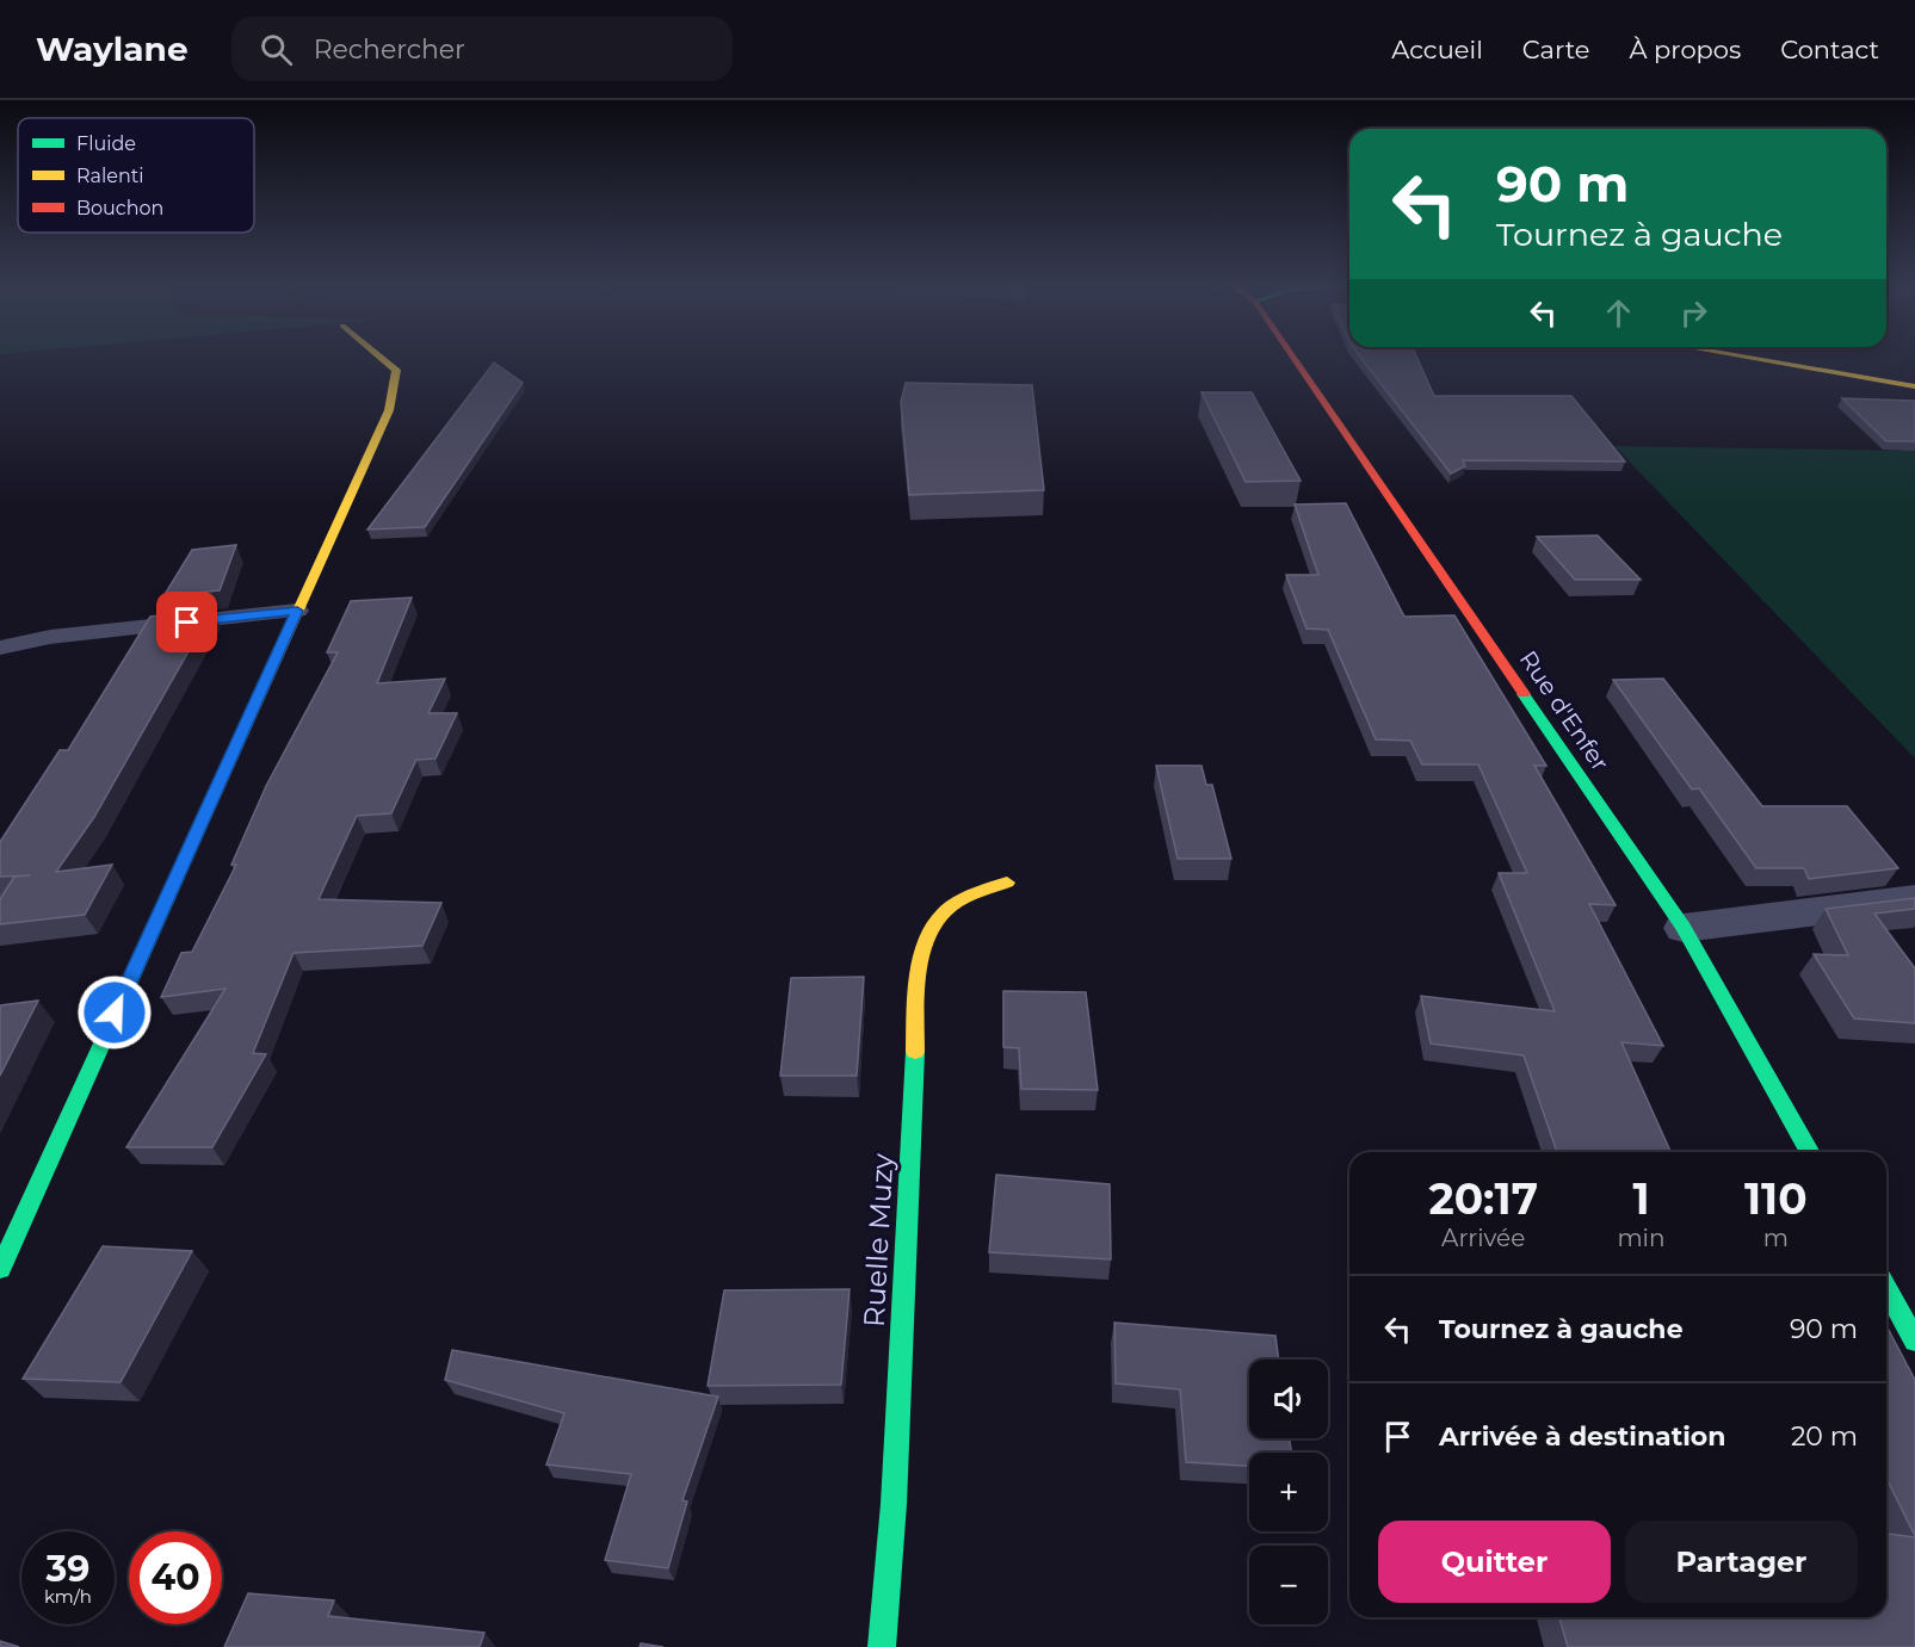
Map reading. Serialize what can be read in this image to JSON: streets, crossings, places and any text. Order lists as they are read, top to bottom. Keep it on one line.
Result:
{"streets":{"street":["Rue d'Enfer","Ruelle Muzy"]},"legend":["Fluide","Ralenti","Bouchon"],"page":{"header":"Waylane","search":"Rechercher","nav":["Accueil","Carte","À propos","Contact"],"turn":["90 m","Tournez à gauche"],"eta":["20:17","Arrivée","1","min","110","m"],"list":[{"name":"Tournez à gauche","value":"90 m"},{"name":"Arrivée à destination","value":"20 m"}],"map_buttons":["+","−"],"buttons":["Quitter","Partager"],"speed":"39 km/h","limit":"40"}}
